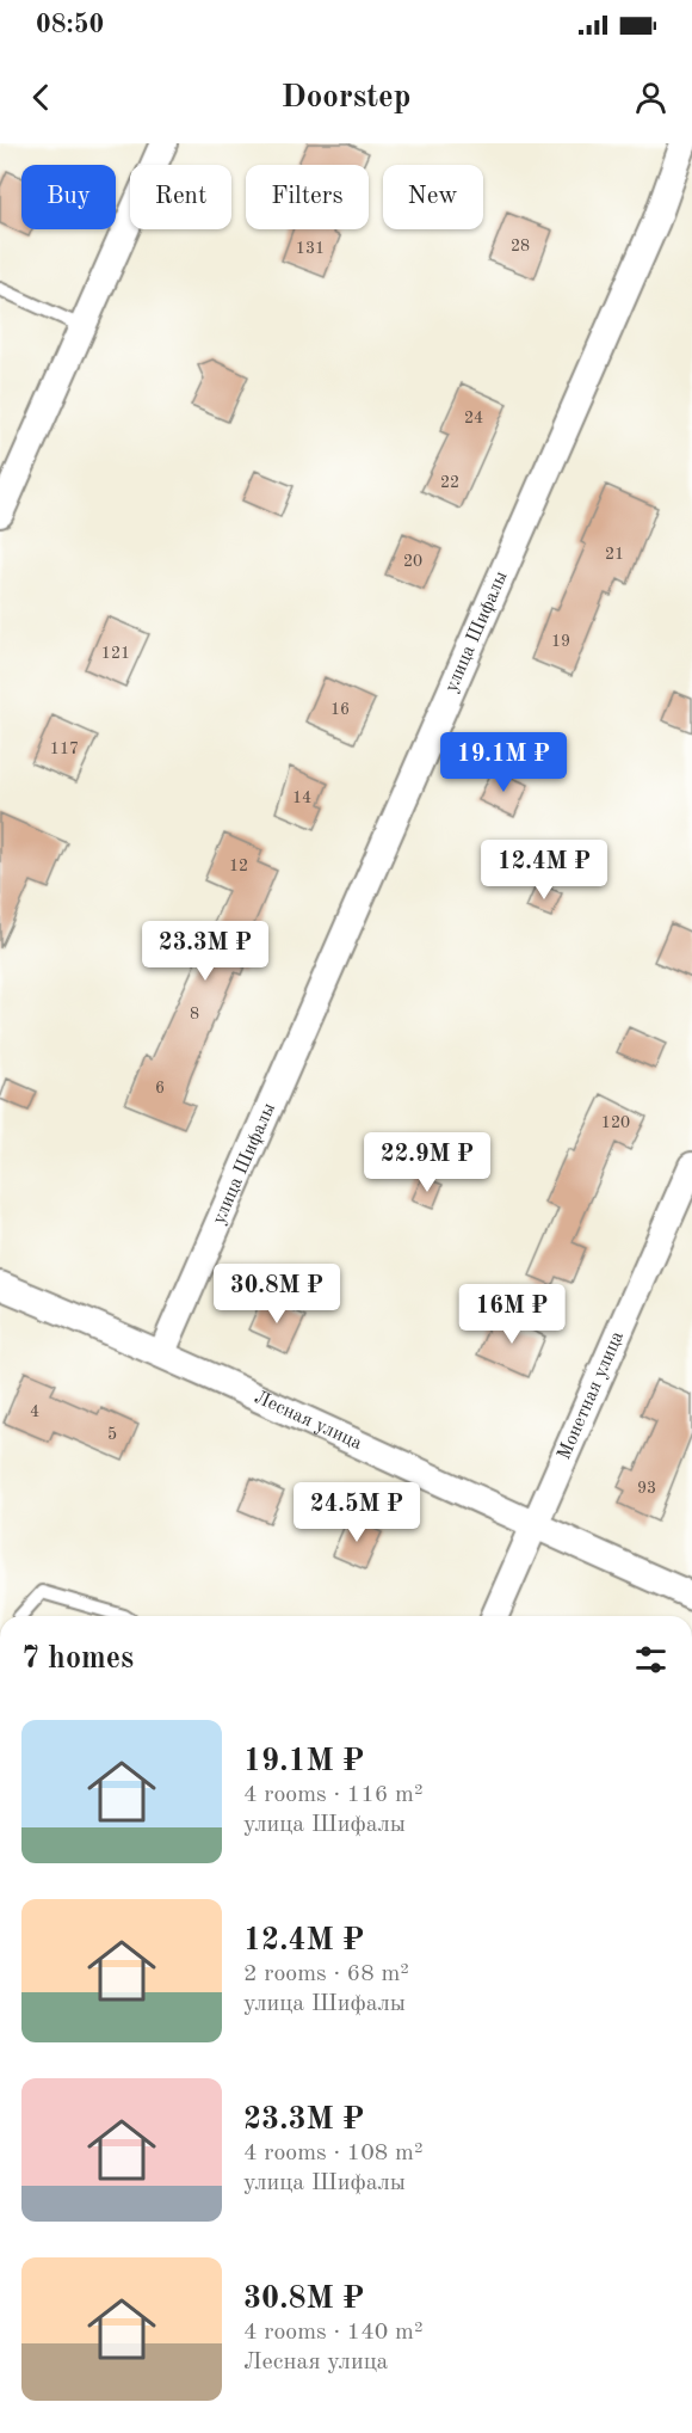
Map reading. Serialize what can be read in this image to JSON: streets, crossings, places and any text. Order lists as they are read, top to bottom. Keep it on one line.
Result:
{"streets":{"street":["улица Шифалы","Монетная улица","Лесная улица"]},"crossings":[["улица Шифалы","Лесная улица"],["Монетная улица","Лесная улица"]],"house_numbers":["28","131","24","22","21","20","19","121","16","117","14","12","8","6","120","4","5","93"],"page":{"status":"08:50","header":"Doorstep","chip":["Buy","Rent","Filters","New"],"price":["19.1M ₽","12.4M ₽","23.3M ₽","22.9M ₽","30.8M ₽","16M ₽","24.5M ₽"],"heading":"7 homes","list":[{"name":"19.1M ₽","note":"4 rooms · 116 m² · улица Шифалы"},{"name":"12.4M ₽","note":"2 rooms · 68 m² · улица Шифалы"},{"name":"23.3M ₽","note":"4 rooms · 108 m² · улица Шифалы"},{"name":"30.8M ₽","note":"4 rooms · 140 m² · Лесная улица"}]}}
